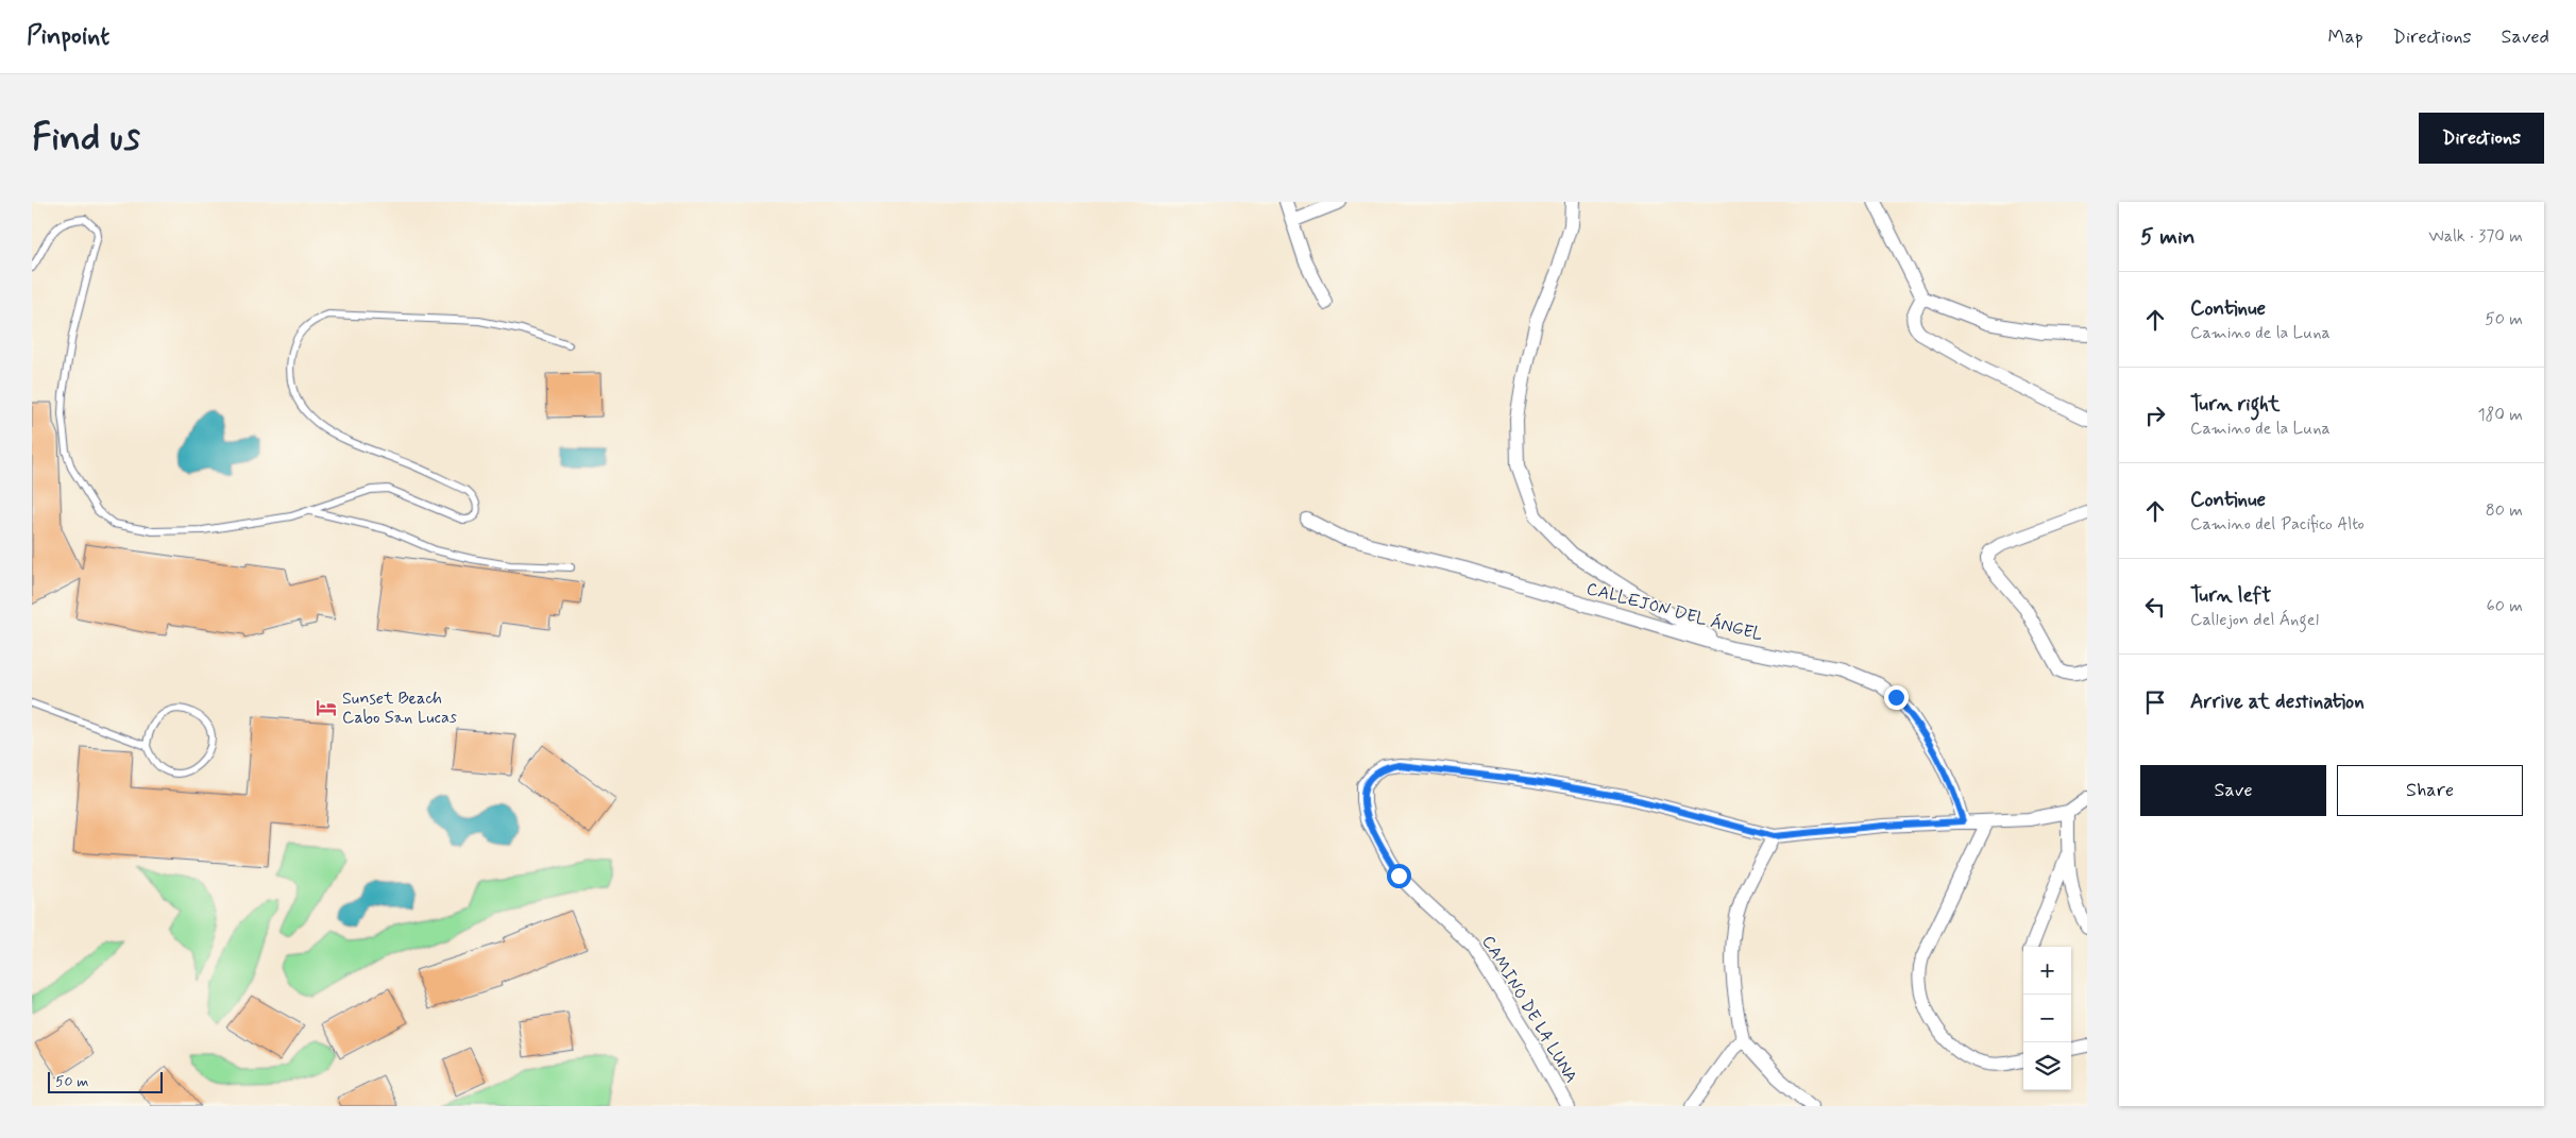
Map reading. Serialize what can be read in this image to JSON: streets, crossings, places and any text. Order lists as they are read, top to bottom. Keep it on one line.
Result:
{"streets":{"street":["CALLEJON DEL ÁNGEL","CAMINO DE LA LUNA"]},"places":{"hotel":["Sunset Beach Cabo San Lucas"]},"scale_bar":"50 m","page":{"header":"Pinpoint","nav":["Map","Directions","Saved"],"buttons":["Directions",["Save","Share"]],"title":"Find us","heading":["5 min","Walk · 370 m"],"list":[["Continue","Camino de la Luna","50 m"],["Turn right","Camino de la Luna","180 m"],["Continue","Camino del Pacifico Alto","80 m"],["Turn left","Callejon del Ángel","60 m"],"Arrive at destination"],"map_buttons":["+","−"],"scale":"50 m"}}
